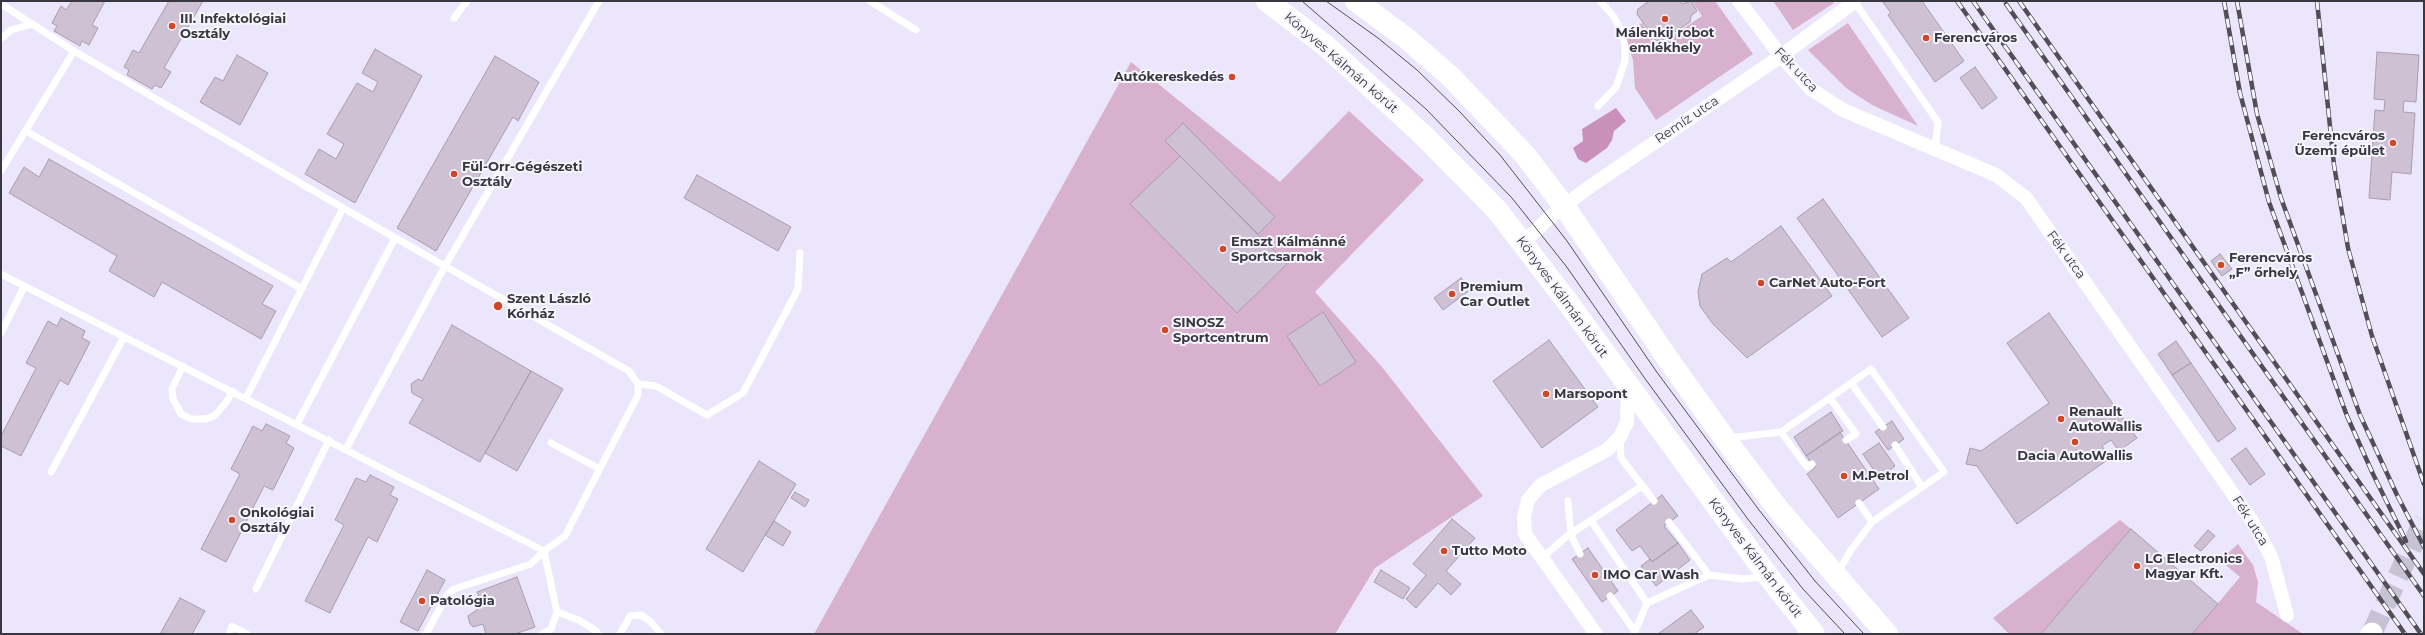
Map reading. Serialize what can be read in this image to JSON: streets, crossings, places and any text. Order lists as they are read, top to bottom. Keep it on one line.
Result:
{"streets":{"main road":["Könyves Kálmán körút"],"street":["Fék utca","Remíz utca"]},"crossings":[["Könyves Kálmán körút","Remíz utca"],["Fék utca","Remíz utca"]],"places":["Málenkij robot emlékhely","III. Infektológiai Osztály","Ferencváros","Autókereskedés","Ferencváros Üzemi épület","Fül-Orr-Gégészeti Osztály","Emszt Kálmánné Sportcsarnok","Ferencváros „F” őrhely","CarNet Auto-Fort","Premium Car Outlet","Szent László Kórház","SINOSZ Sportcentrum","Marsopont","Renault AutoWallis","Dacia AutoWallis","M.Petrol","Onkológiai Osztály","Tutto Moto","LG Electronics Magyar Kft.","IMO Car Wash","Patológia"]}
